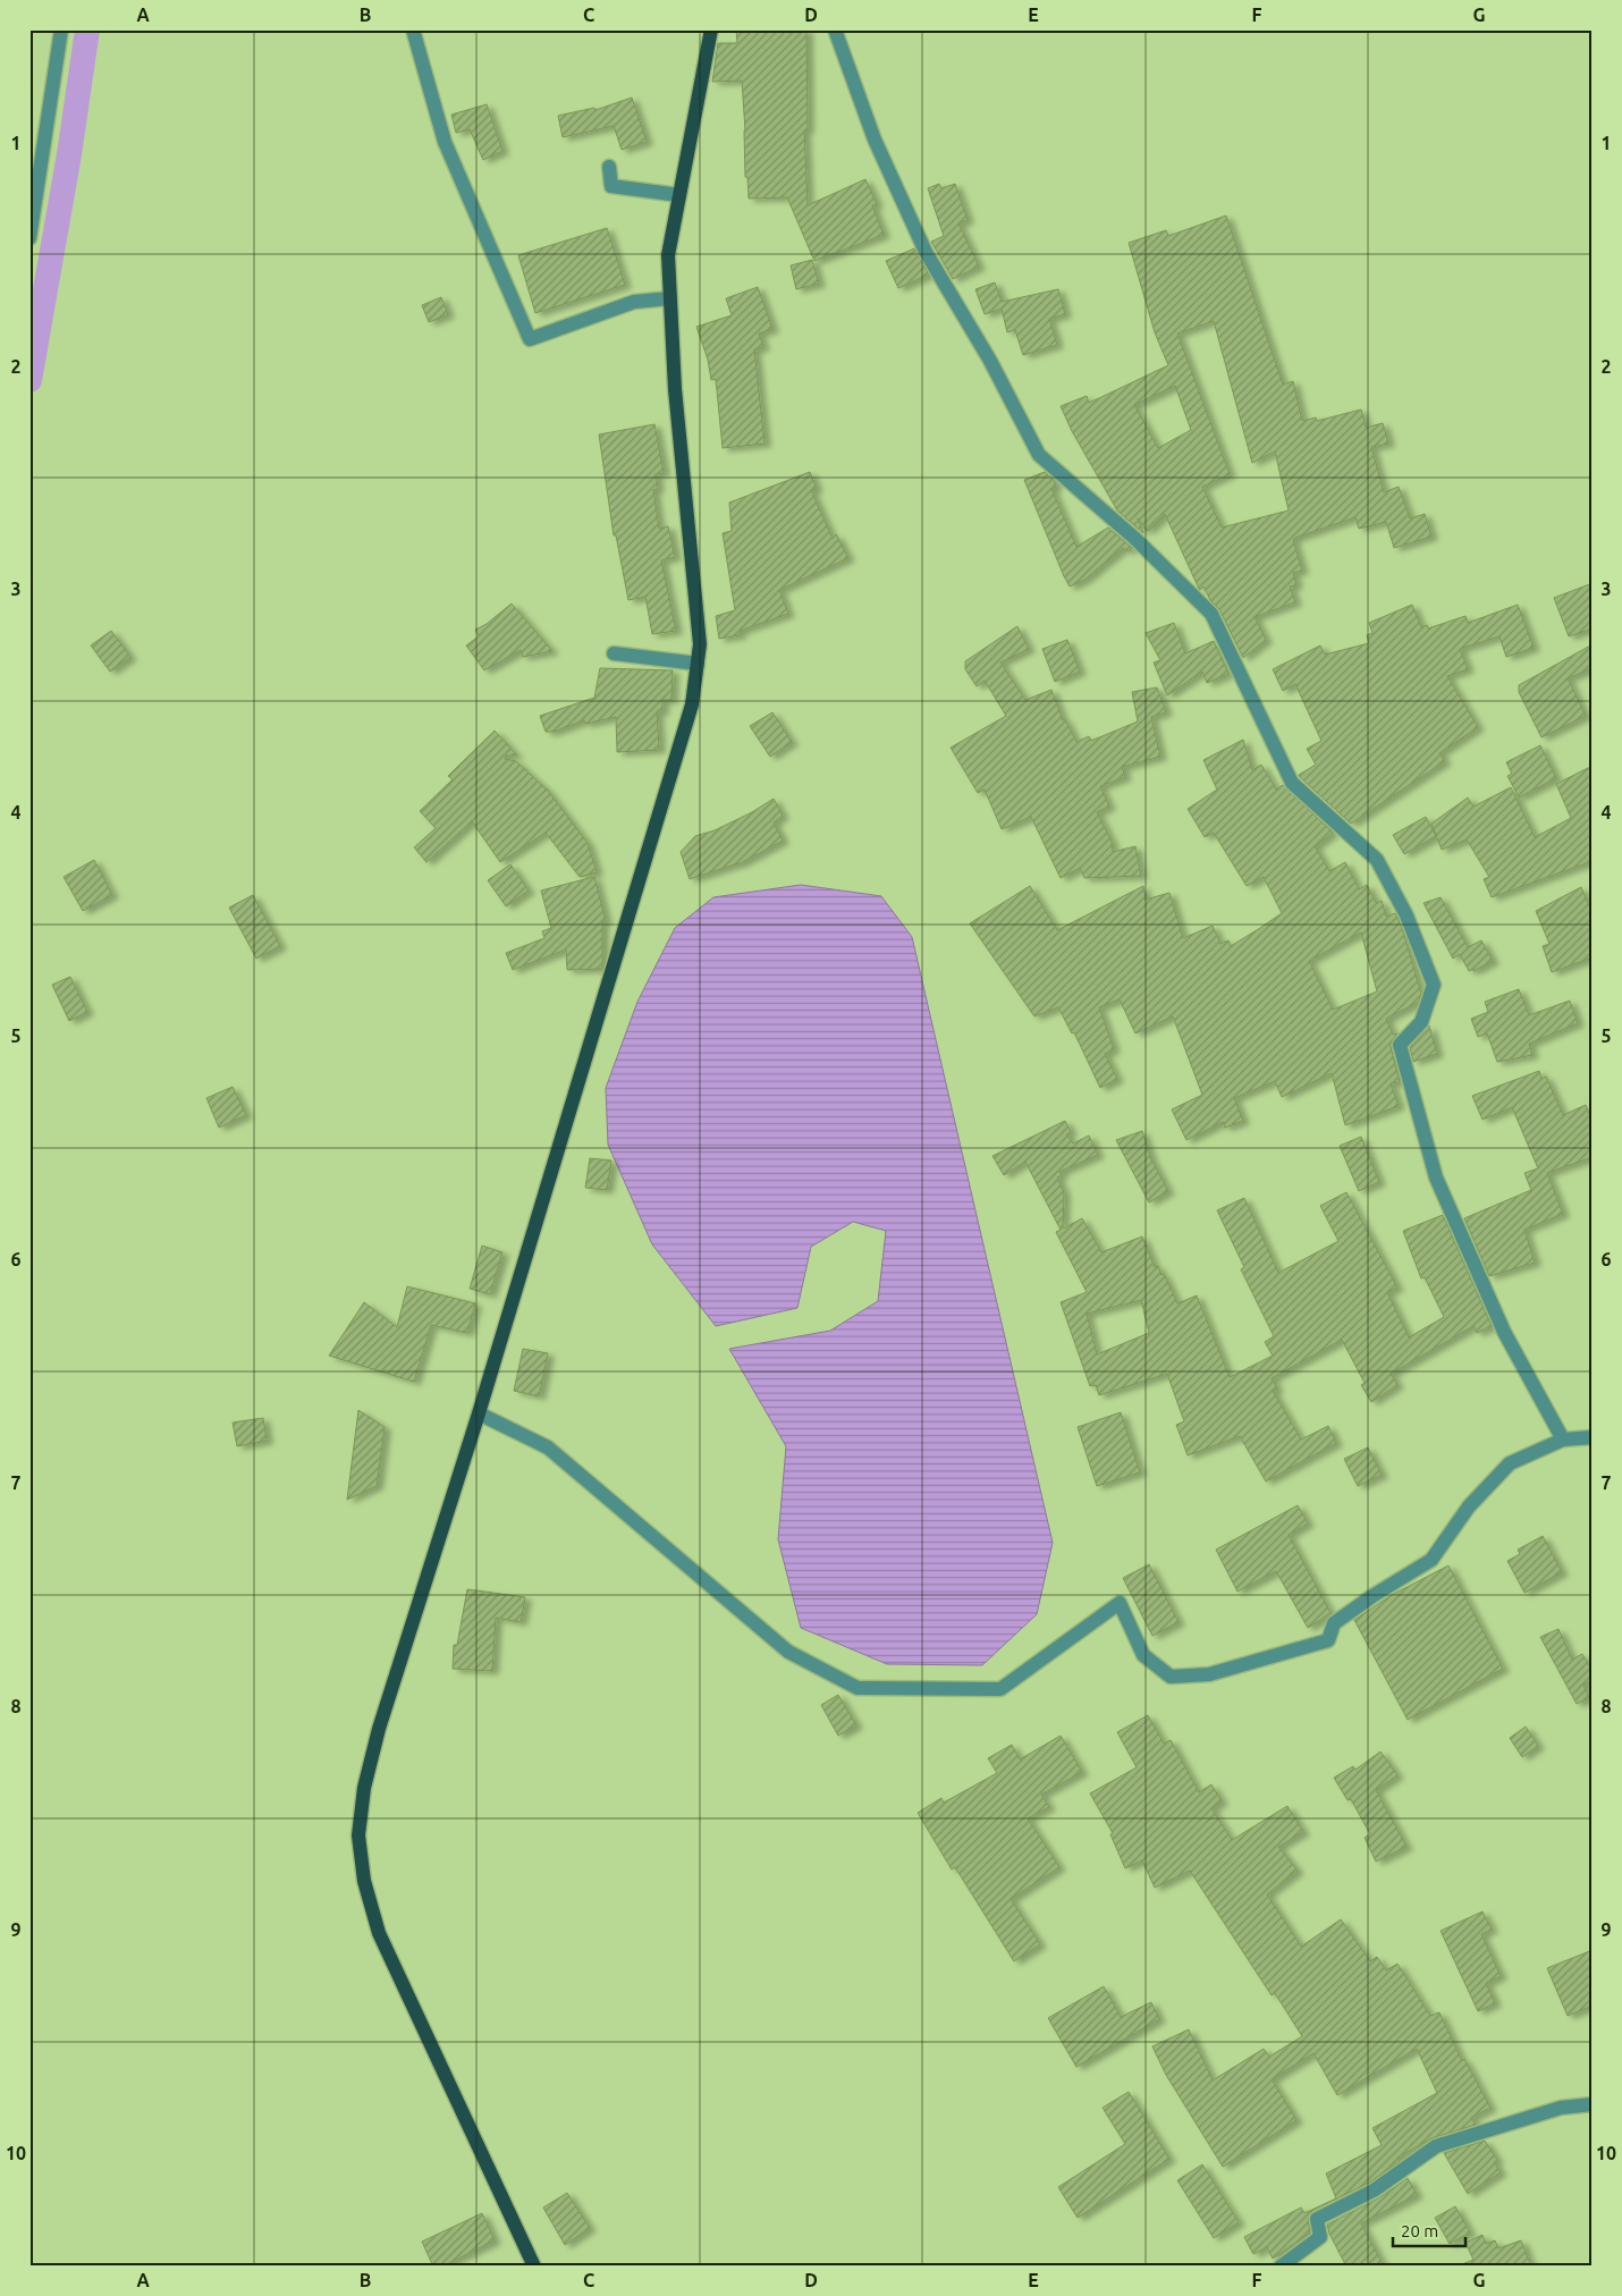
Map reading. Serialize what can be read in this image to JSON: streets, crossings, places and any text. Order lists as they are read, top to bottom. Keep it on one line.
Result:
{"scale_bar":"20 m","grid":{"columns":["A","B","C","D","E","F","G"],"rows":["1","2","3","4","5","6","7","8","9","10"]}}
